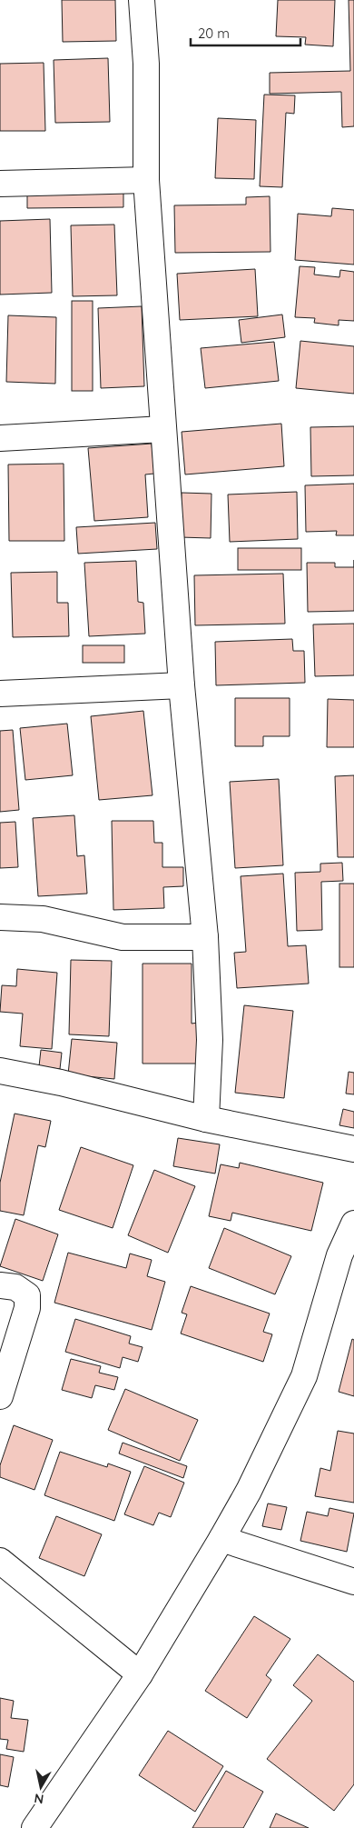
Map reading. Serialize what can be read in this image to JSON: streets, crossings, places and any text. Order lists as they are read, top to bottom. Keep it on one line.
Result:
{"scale_bar":"20 m","north":"bottom"}
